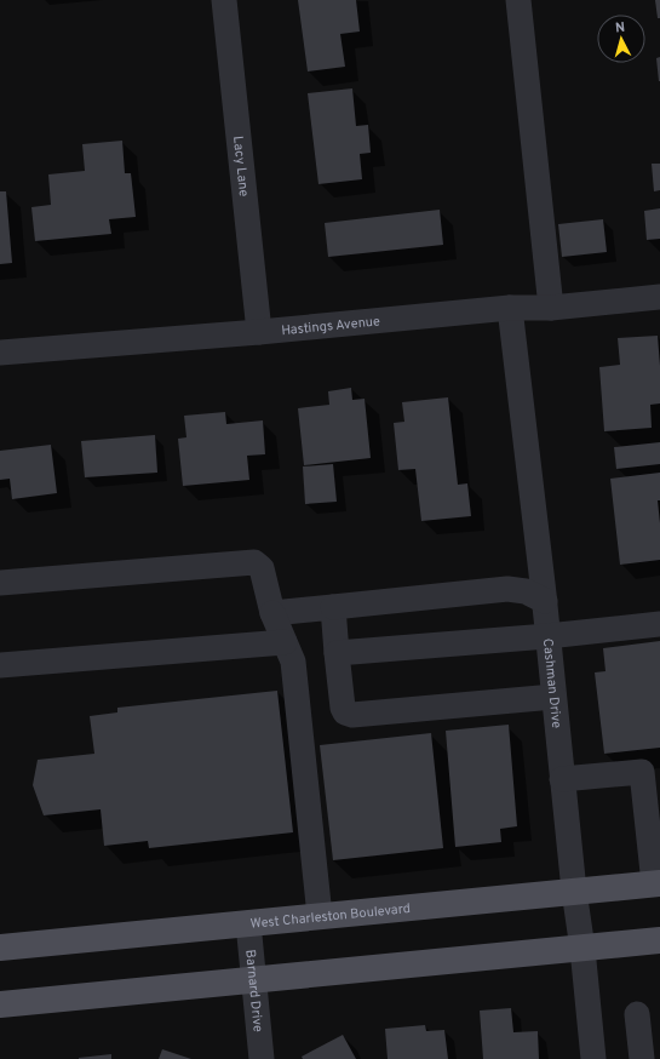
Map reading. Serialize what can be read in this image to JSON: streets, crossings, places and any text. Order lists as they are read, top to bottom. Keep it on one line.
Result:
{"streets":{"main road":["West Charleston Boulevard"],"street":["Lacy Lane","Hastings Avenue","Cashman Drive","Barnard Drive"]},"crossings":[["Lacy Lane","Hastings Avenue"],["Hastings Avenue","Cashman Drive"],["Cashman Drive","West Charleston Boulevard"],["West Charleston Boulevard","Barnard Drive"]],"north":"top"}
